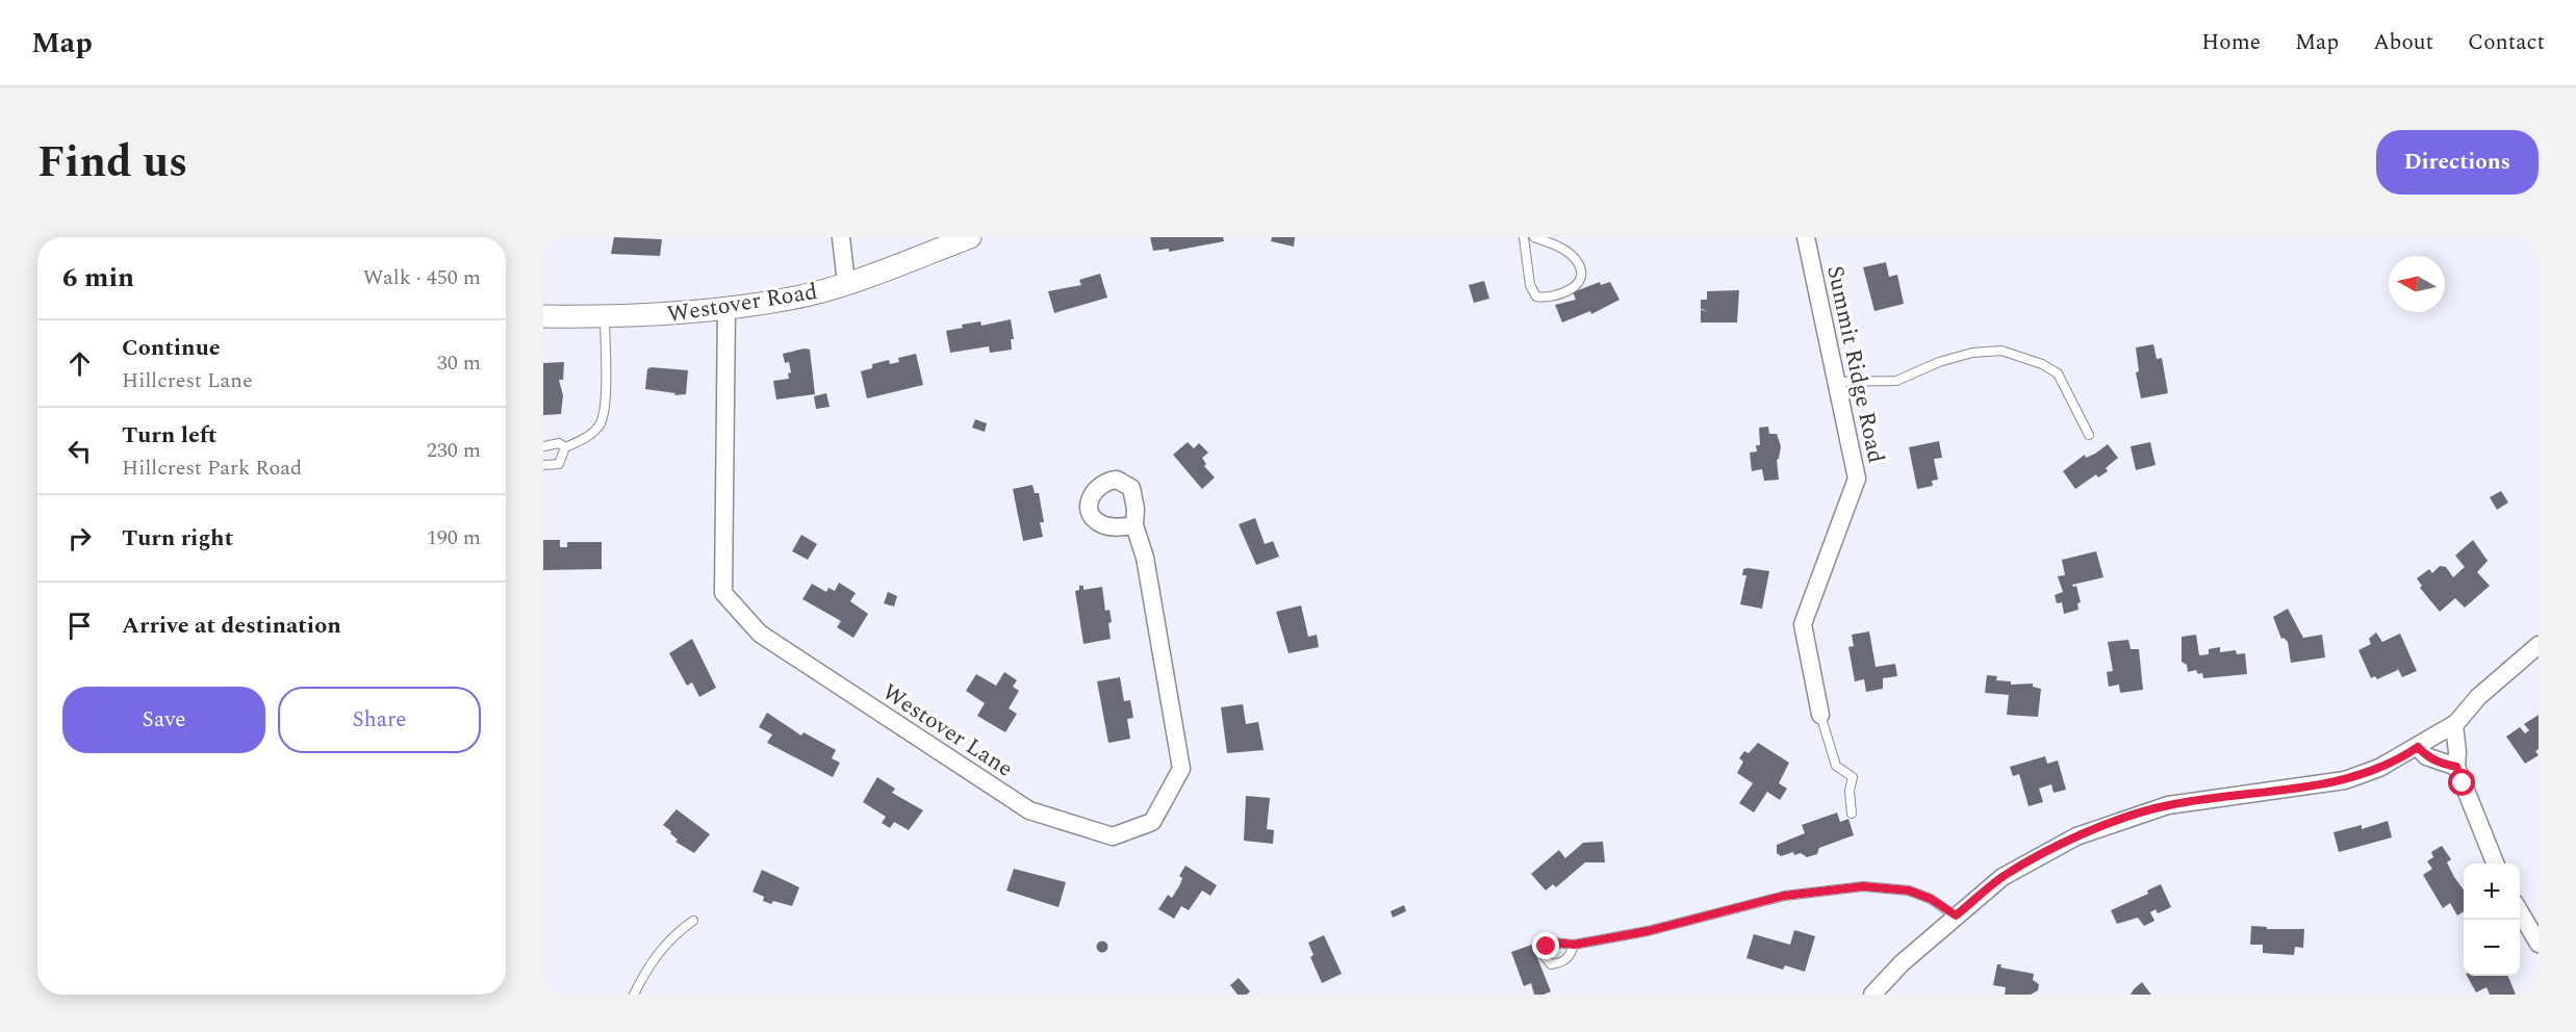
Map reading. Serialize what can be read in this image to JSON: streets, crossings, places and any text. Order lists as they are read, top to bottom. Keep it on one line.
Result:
{"streets":{"street":["Westover Road","Summit Ridge Road","Westover Lane"]},"crossings":[["Westover Road","Westover Lane"]],"north":"left","page":{"header":"Map","nav":["Home","Map","About","Contact"],"title":"Find us","buttons":["Directions",["Save","Share"]],"heading":["6 min","Walk · 450 m"],"list":[["Continue","Hillcrest Lane","30 m"],["Turn left","Hillcrest Park Road","230 m"],["Turn right","190 m"],"Arrive at destination"],"map_buttons":["+","−"]}}
